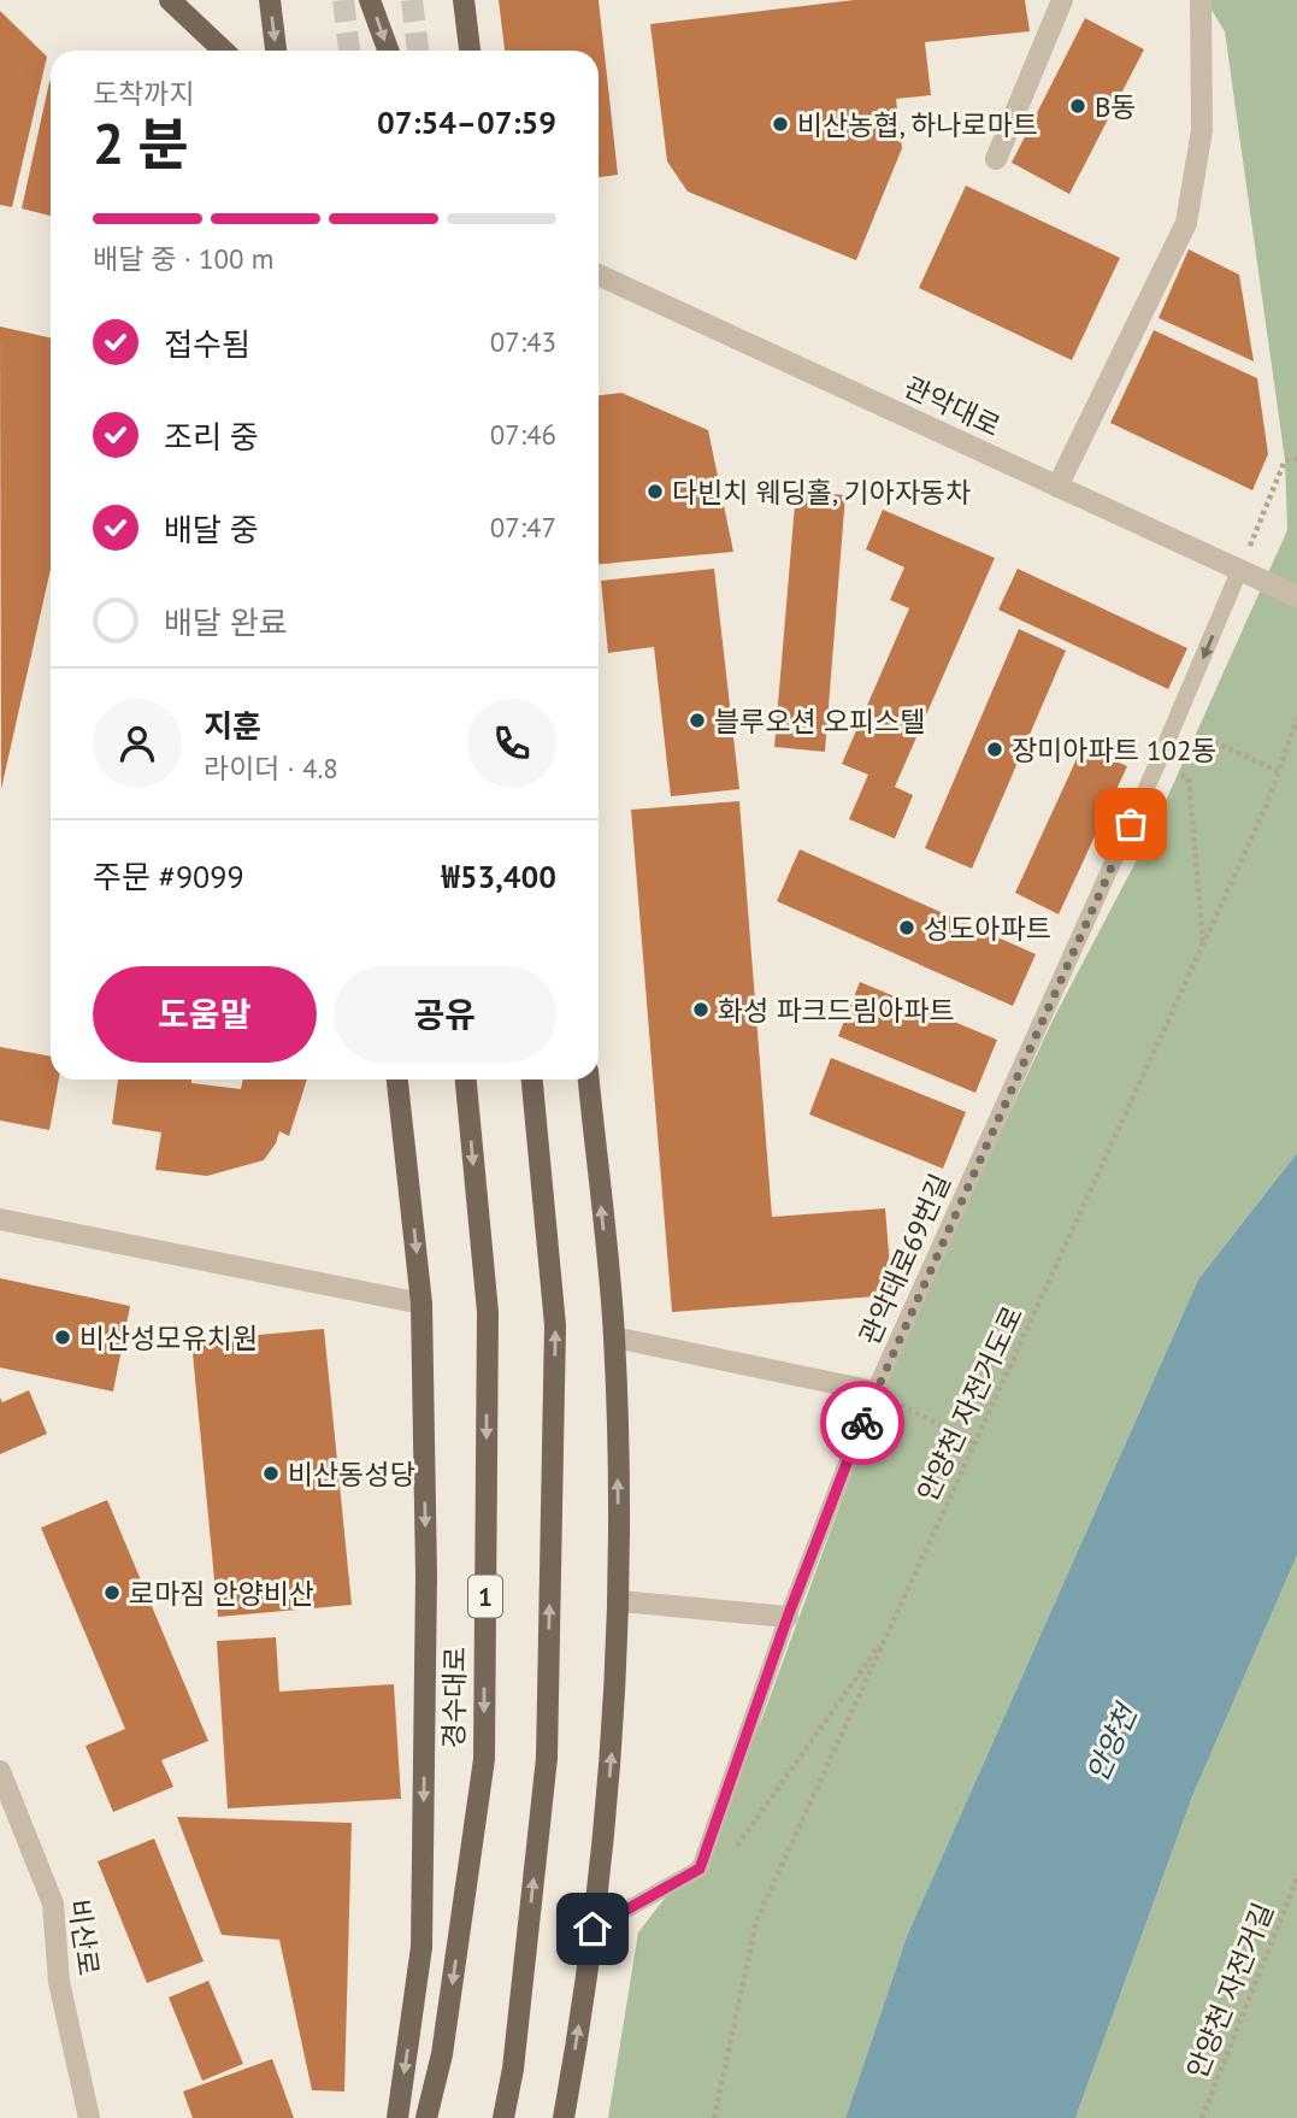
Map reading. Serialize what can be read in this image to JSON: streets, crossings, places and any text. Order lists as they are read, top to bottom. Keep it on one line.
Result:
{"streets":{"main road":["1","경수대로"],"street":["관악대로","비산로"],"lane":["관악대로69번길"],"path":["안양천 자전거도로","안양천 자전거길"]},"crossings":[["관악대로","관악대로69번길"]],"water":["안양천"],"places":["B동","비산농협, 하나로마트","다빈치 웨딩홀, 기아자동차","블루오션 오피스텔","장미아파트 102동","성도아파트","화성 파크드림아파트","비산성모유치원","비산동성당","로마짐 안양비산"],"page":{"heading":["2 분","도착까지","07:54–07:59"],"panel":["지훈","라이더 · 4.8","주문 #9099","₩53,400"],"bar":"배달 중 · 100 m","list":[["접수됨","07:43"],["조리 중","07:46"],["배달 중","07:47"],"배달 완료"],"buttons":["도움말","공유"]}}
